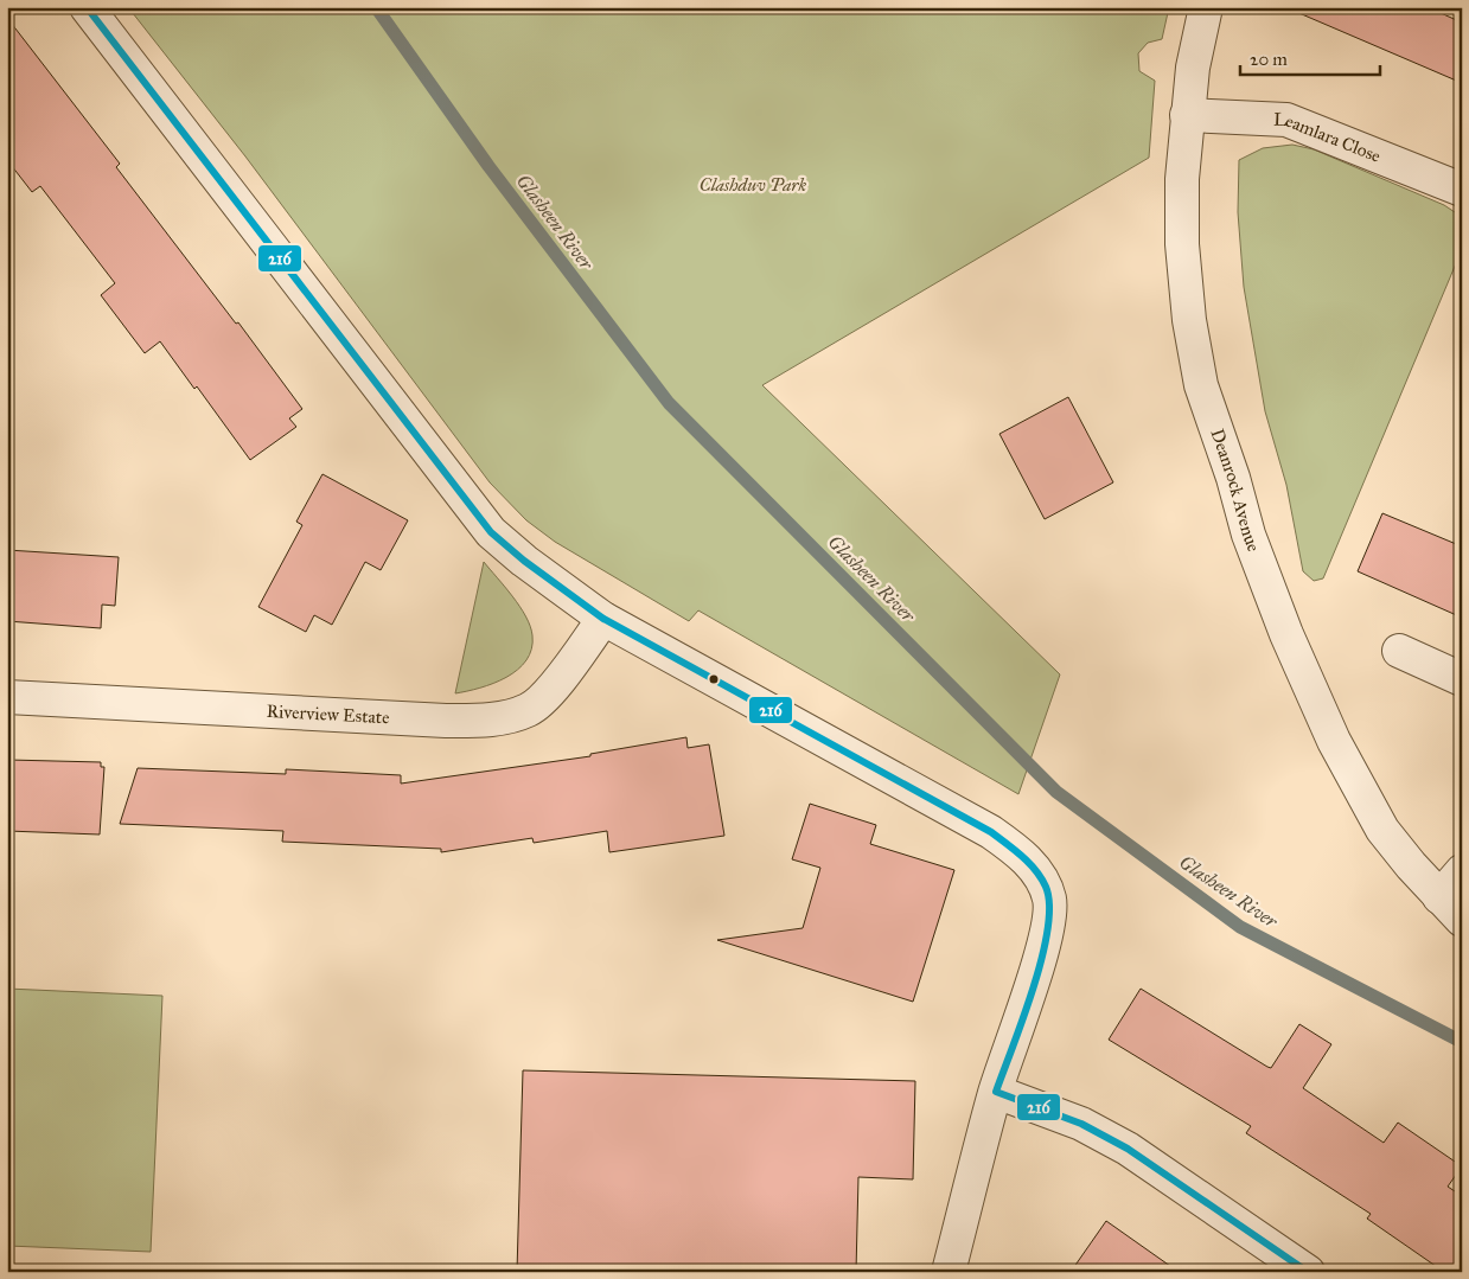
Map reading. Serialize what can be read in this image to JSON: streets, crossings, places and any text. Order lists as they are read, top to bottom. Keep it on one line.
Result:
{"streets":{"street":["Leamlara Close","Deanrock Avenue","Riverview Estate"]},"crossings":[["Leamlara Close","Deanrock Avenue"]],"water":["Glasheen River"],"parks":["Clashduv Park"],"lines":["transit line 216"],"scale_bar":"20 m"}
